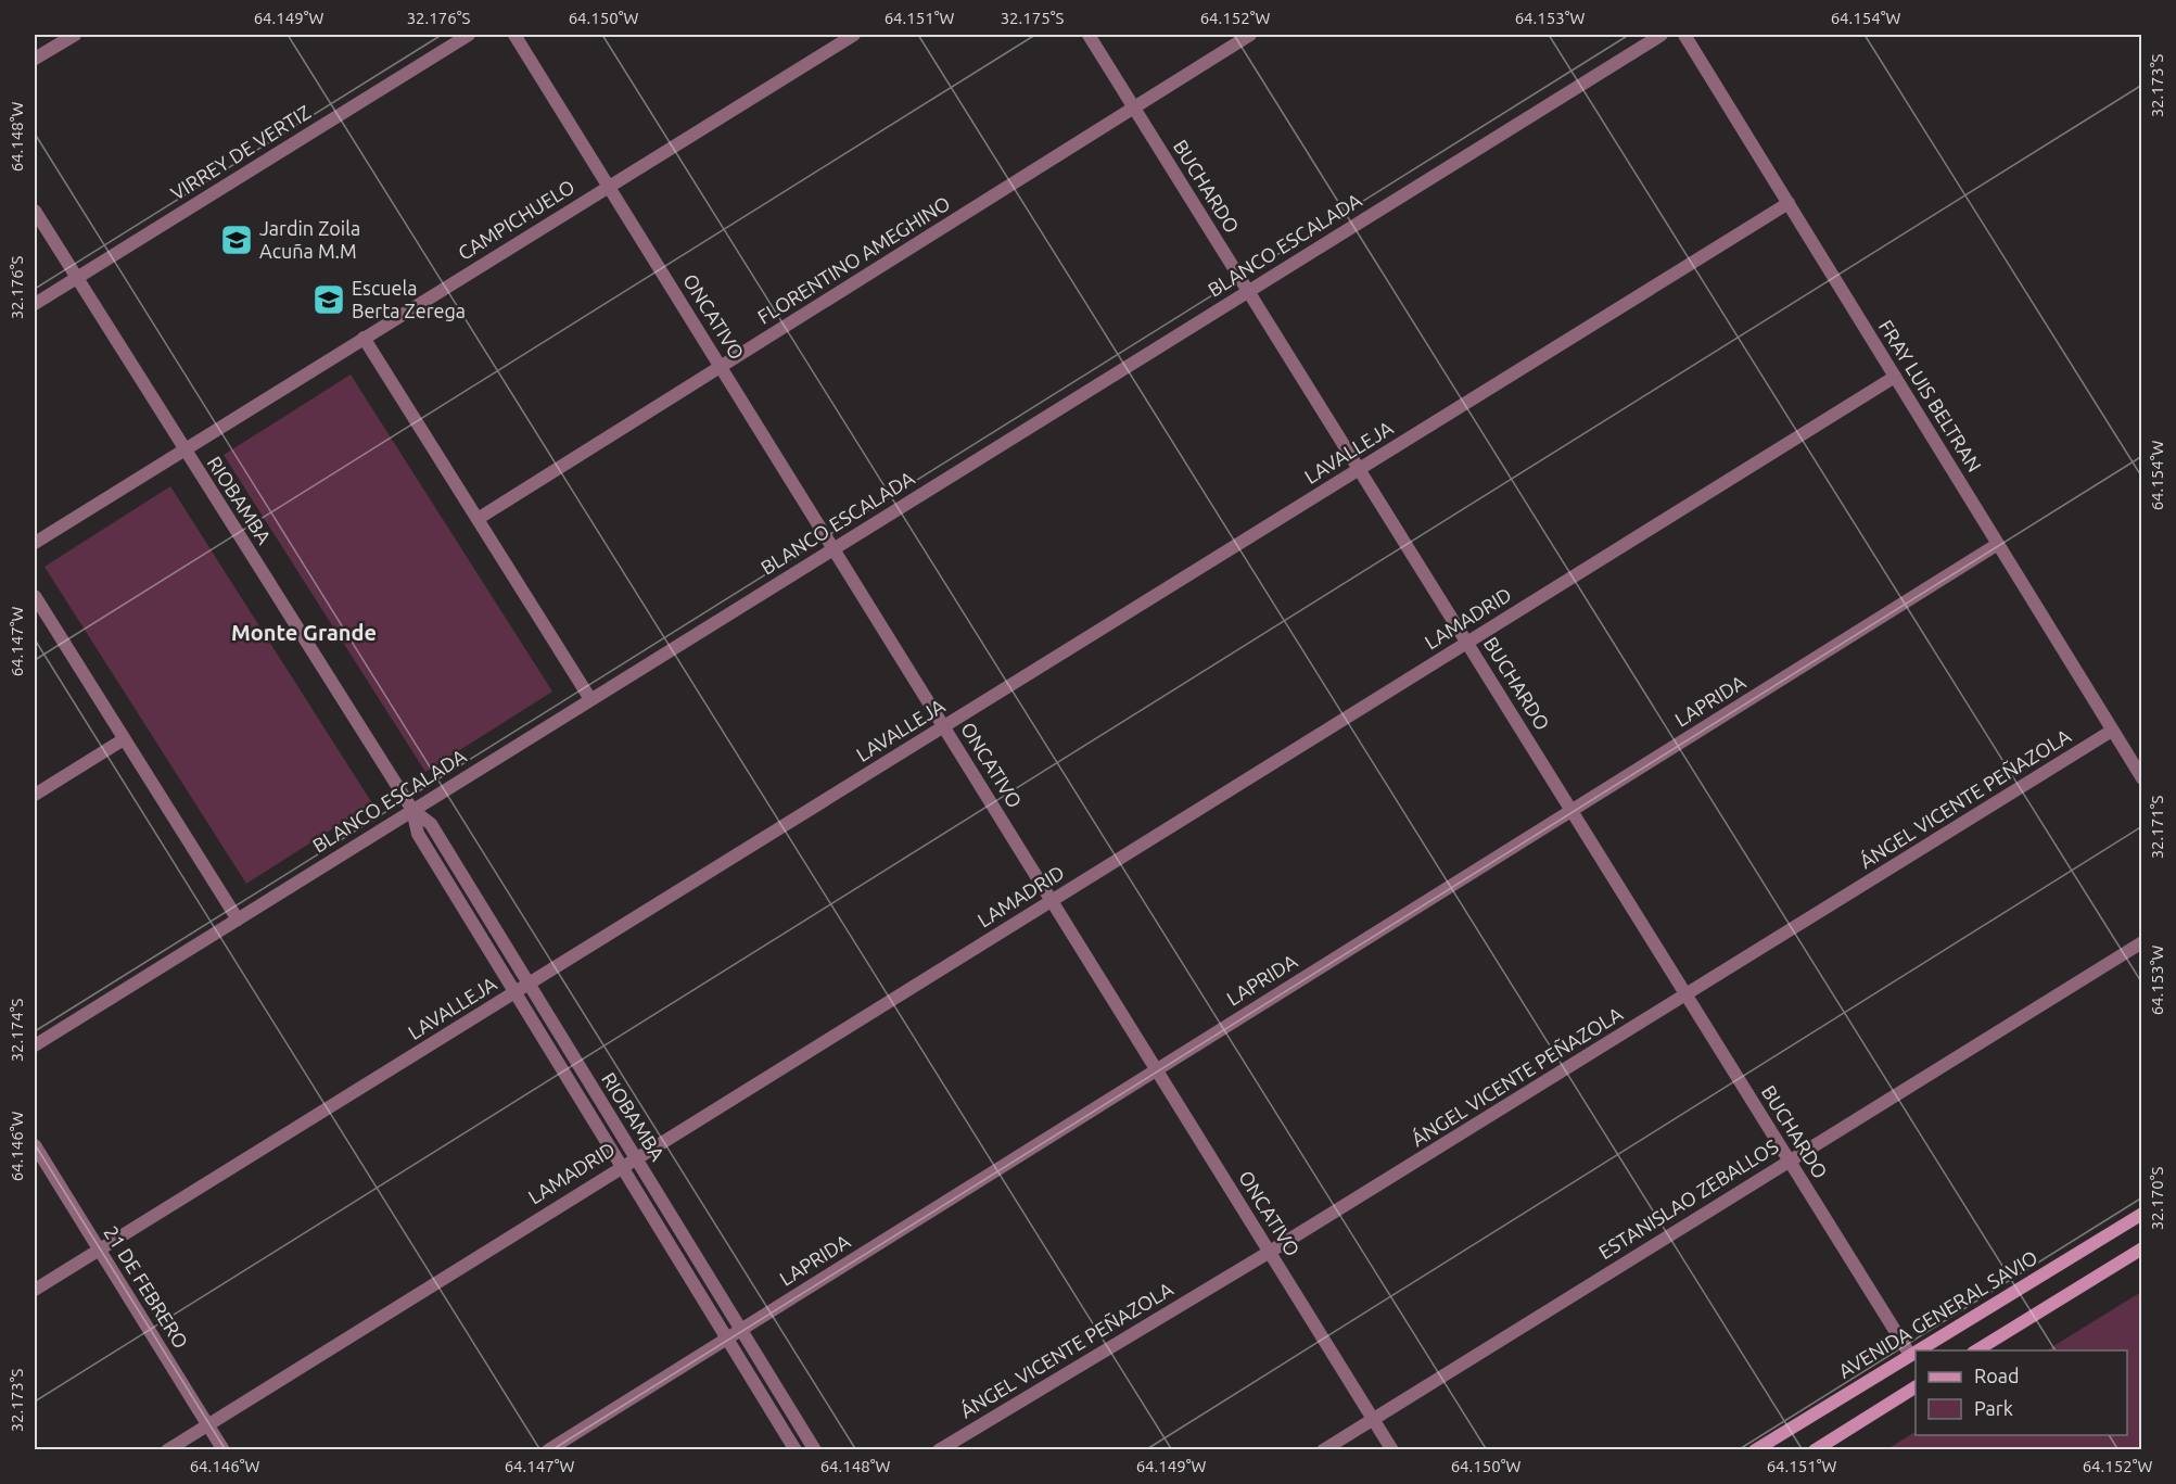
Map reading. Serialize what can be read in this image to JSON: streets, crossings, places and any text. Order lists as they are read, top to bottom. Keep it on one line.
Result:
{"streets":{"main road":["AVENIDA GENERAL SAVIO"],"street":["VIRREY DE VERTIZ","BUCHARDO","CAMPICHUELO","BLANCO ESCALADA","FLORENTINO AMEGHINO","ONCATIVO","FRAY LUIS BELTRAN","LAVALLEJA","RIOBAMBA","LAMADRID","LAPRIDA","ÁNGEL VICENTE PEÑAZOLA","ESTANISLAO ZEBALLOS","21 DE FEBRERO"]},"crossings":[["VIRREY DE VERTIZ","RIOBAMBA"],["BUCHARDO","BLANCO ESCALADA"],["BUCHARDO","FLORENTINO AMEGHINO"],["BUCHARDO","LAVALLEJA"],["BUCHARDO","LAMADRID"],["BUCHARDO","LAPRIDA"],["BUCHARDO","ÁNGEL VICENTE PEÑAZOLA"],["BUCHARDO","ESTANISLAO ZEBALLOS"],["BUCHARDO","AVENIDA GENERAL SAVIO"],["CAMPICHUELO","ONCATIVO"],["CAMPICHUELO","RIOBAMBA"],["BLANCO ESCALADA","ONCATIVO"],["BLANCO ESCALADA","RIOBAMBA"],["FLORENTINO AMEGHINO","ONCATIVO"],["ONCATIVO","LAVALLEJA"],["ONCATIVO","LAMADRID"],["ONCATIVO","LAPRIDA"],["ONCATIVO","ÁNGEL VICENTE PEÑAZOLA"],["ONCATIVO","ESTANISLAO ZEBALLOS"],["FRAY LUIS BELTRAN","LAVALLEJA"],["FRAY LUIS BELTRAN","LAMADRID"],["FRAY LUIS BELTRAN","LAPRIDA"],["FRAY LUIS BELTRAN","ÁNGEL VICENTE PEÑAZOLA"],["LAVALLEJA","RIOBAMBA"],["LAVALLEJA","21 DE FEBRERO"],["RIOBAMBA","LAMADRID"],["RIOBAMBA","LAPRIDA"],["LAMADRID","21 DE FEBRERO"]],"districts":["Monte Grande"],"places":{"school or university":["Jardin Zoila Acuña M.M","Escuela Berta Zerega"]},"legend":["Road","Park"],"coordinates":["64.149°W","32.176°S","64.150°W","64.151°W","32.175°S","64.152°W","64.153°W","64.154°W","32.173°S","64.148°W","64.147°W","32.171°S","32.174°S","64.146°W","32.170°S"]}
